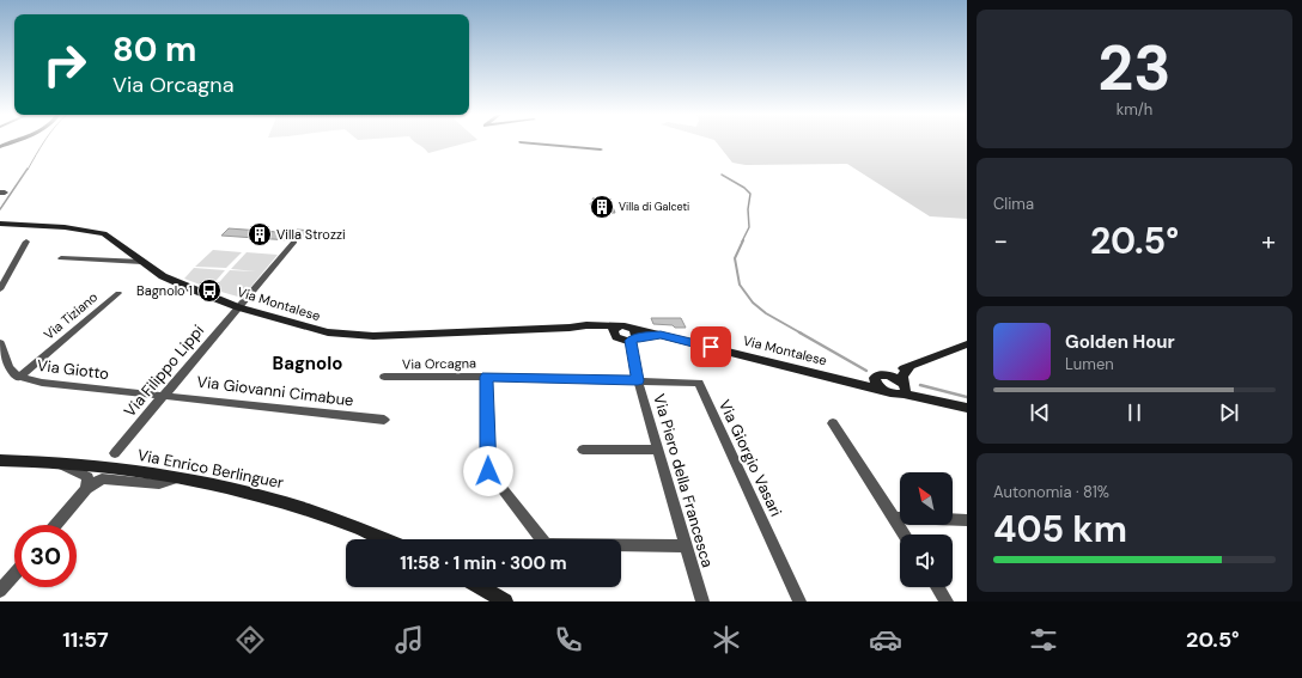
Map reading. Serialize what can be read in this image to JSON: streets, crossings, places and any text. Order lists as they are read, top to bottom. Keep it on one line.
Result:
{"streets":{"street":["Via Montalese","Via Tiziano","Via Orcagna","Via Giotto","Via Filippo Lippi","Via Giovanni Cimabue","Via Giorgio Vasari","Via Enrico Berlinguer","Via Piero della Francesca"]},"crossings":[["Via Montalese","Via Filippo Lippi"],["Via Montalese","Via Piero della Francesca"],["Via Tiziano","Via Giotto"],["Via Orcagna","Via Giorgio Vasari"],["Via Orcagna","Via Piero della Francesca"],["Via Giotto","Via Filippo Lippi"],["Via Giotto","Via Giovanni Cimabue"],["Via Filippo Lippi","Via Giovanni Cimabue"],["Via Giorgio Vasari","Via Piero della Francesca"]],"districts":["Bagnolo"],"places":{"building":["Villa di Galceti","Villa Strozzi"],"bus stop":["Bagnolo 1"]},"north":"top left","page":{"tile":[["23","km/h"],"Clima",["Autonomia · 81%","405 km"]],"turn":["80 m","Via Orcagna"],"heat":["−","20.5°","+"],"song":["Golden Hour","Lumen"],"limit":"30","trip":"11:58 · 1 min · 300 m","tabs":["11:57","20.5°"]}}
